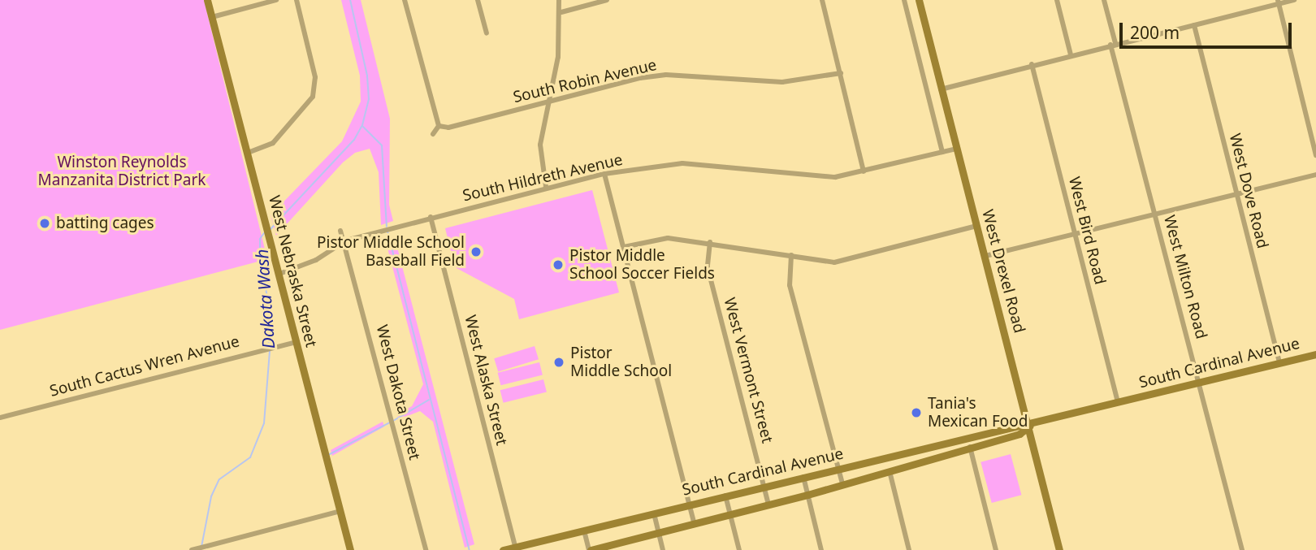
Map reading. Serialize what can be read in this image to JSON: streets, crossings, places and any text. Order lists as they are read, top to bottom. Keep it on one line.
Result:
{"streets":{"main road":["West Nebraska Street","West Drexel Road","South Cardinal Avenue"],"street":["South Robin Avenue","South Hildreth Avenue","West Dove Road","West Bird Road","West Milton Road","South Cactus Wren Avenue","West Vermont Street","West Alaska Street","West Dakota Street"]},"crossings":[["South Hildreth Avenue","West Nebraska Street"],["South Hildreth Avenue","West Drexel Road"],["South Hildreth Avenue","West Alaska Street"],["South Hildreth Avenue","West Dakota Street"],["West Dove Road","South Cardinal Avenue"],["West Bird Road","South Cardinal Avenue"],["West Nebraska Street","South Cactus Wren Avenue"],["West Drexel Road","South Cardinal Avenue"],["West Milton Road","South Cardinal Avenue"],["South Cardinal Avenue","West Vermont Street"],["South Cardinal Avenue","West Alaska Street"]],"water":["Dakota Wash"],"parks":["Winston Reynolds Manzanita District Park"],"places":["batting cages","Pistor Middle School Baseball Field","Pistor Middle School Soccer Fields","Pistor Middle School","Tania's Mexican Food"],"scale_bar":"200 m"}
